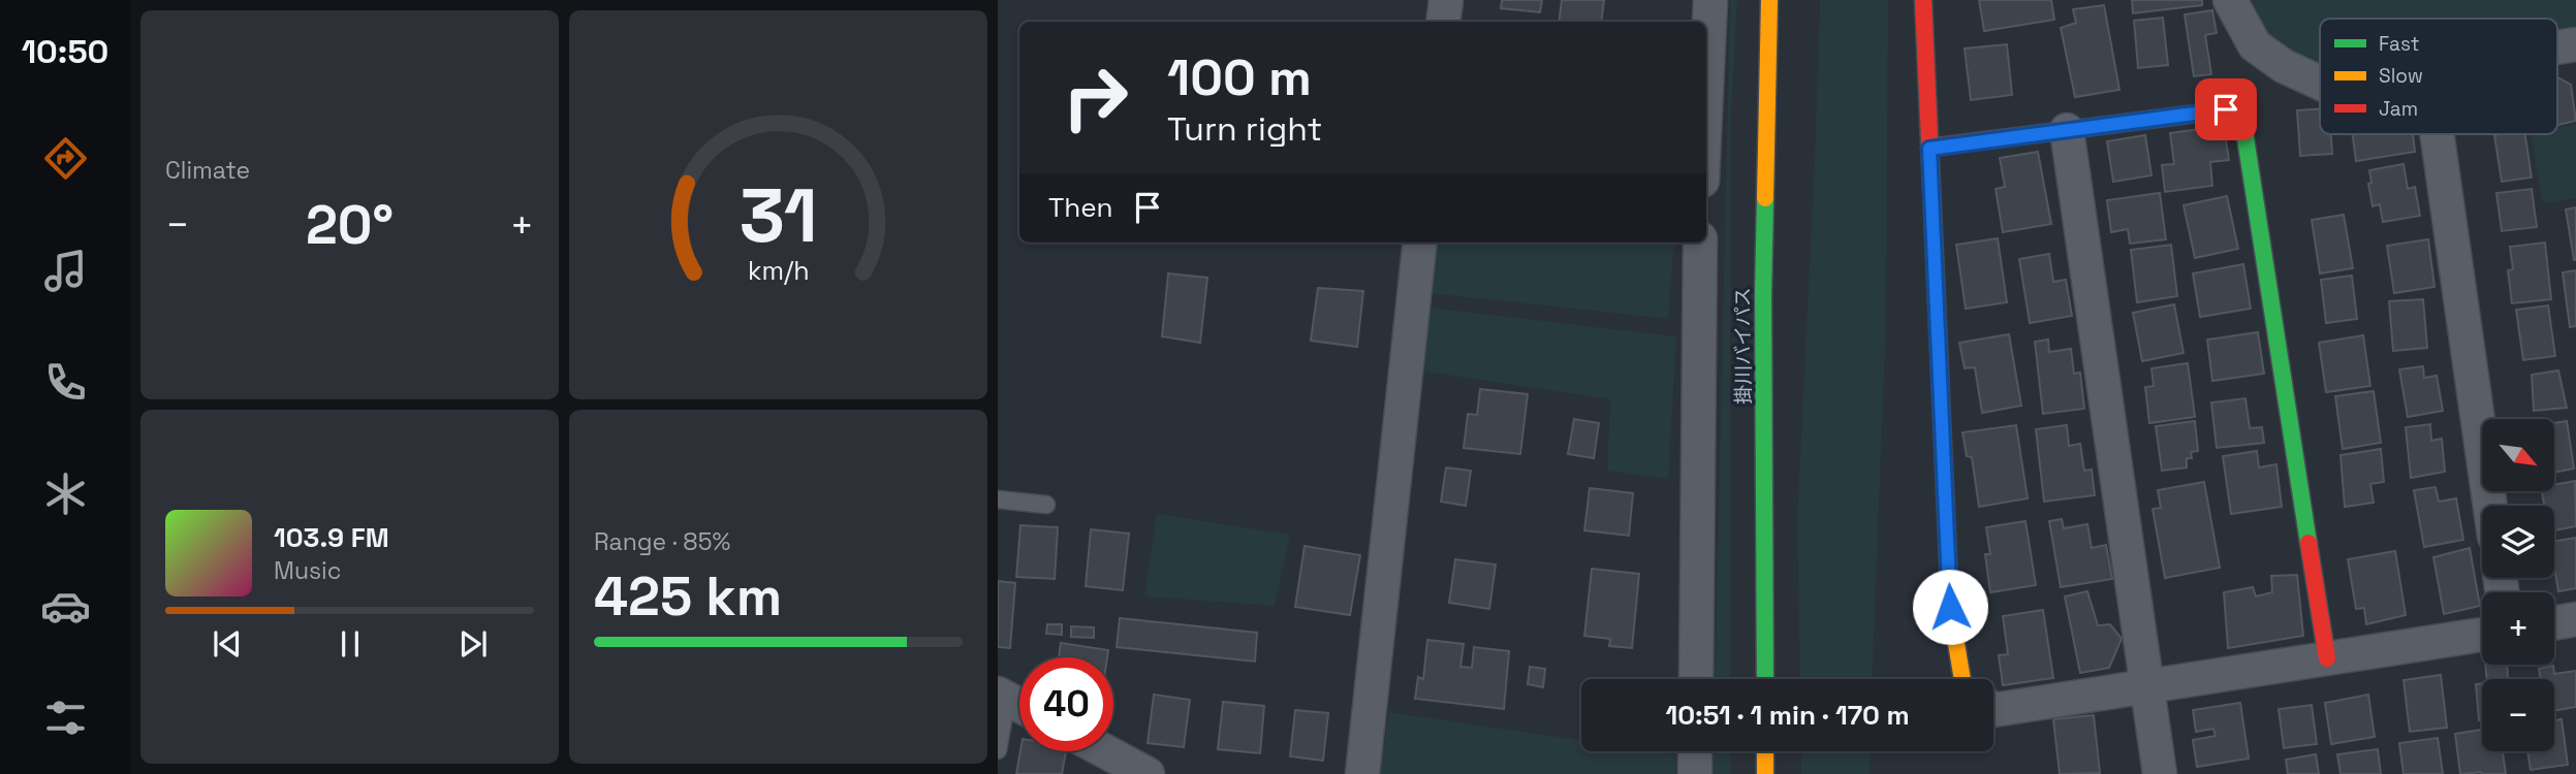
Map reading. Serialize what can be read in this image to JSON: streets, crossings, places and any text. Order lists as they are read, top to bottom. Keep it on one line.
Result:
{"streets":{"main road":["掛川バイパス"]},"legend":["Fast","Slow","Jam"],"north":"bottom right","page":{"tabs":"10:50","tile":["Climate",["Range · 85%","425 km"]],"turn":["100 m","Turn right"],"then":"Then","heat":["−","20°","+"],"map_buttons":["+","−"],"song":["103.9 FM","Music"],"limit":"40","trip":"10:51 · 1 min · 170 m","gauge":["31","km/h"]}}
